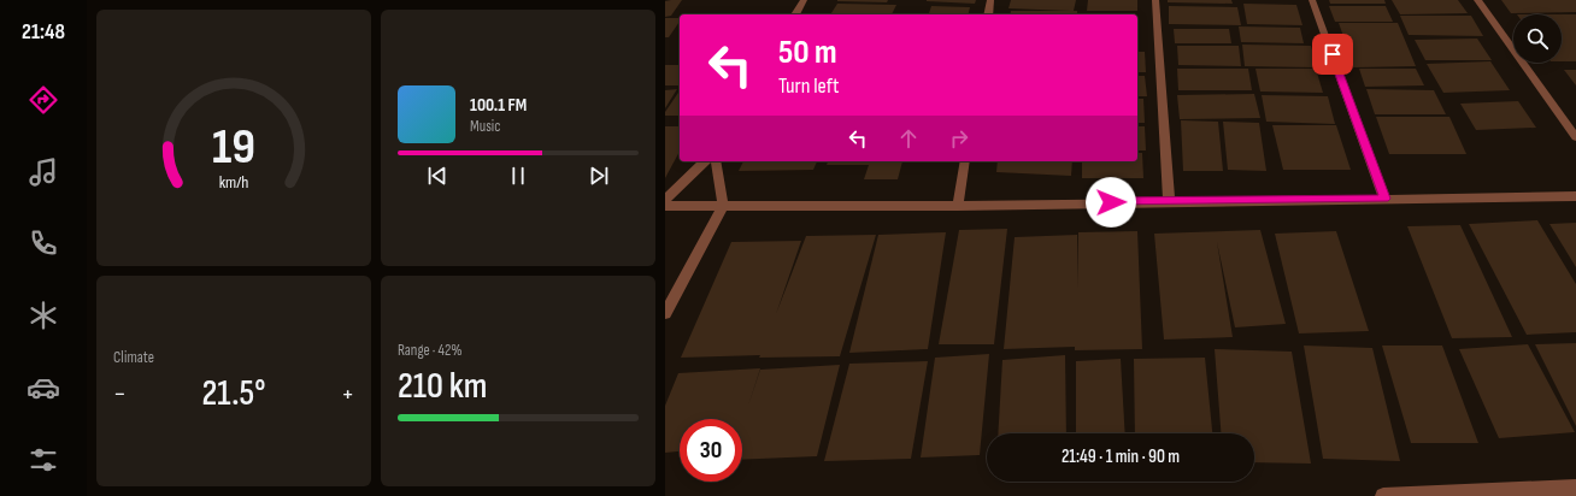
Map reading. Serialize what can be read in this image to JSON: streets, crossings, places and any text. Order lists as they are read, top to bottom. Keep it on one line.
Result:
{"page":{"tabs":"21:48","turn":["50 m","Turn left"],"song":["100.1 FM","Music"],"tile":["Climate",["Range · 42%","210 km"]],"heat":["−","21.5°","+"],"limit":"30","trip":"21:49 · 1 min · 90 m","gauge":["19","km/h"]}}
